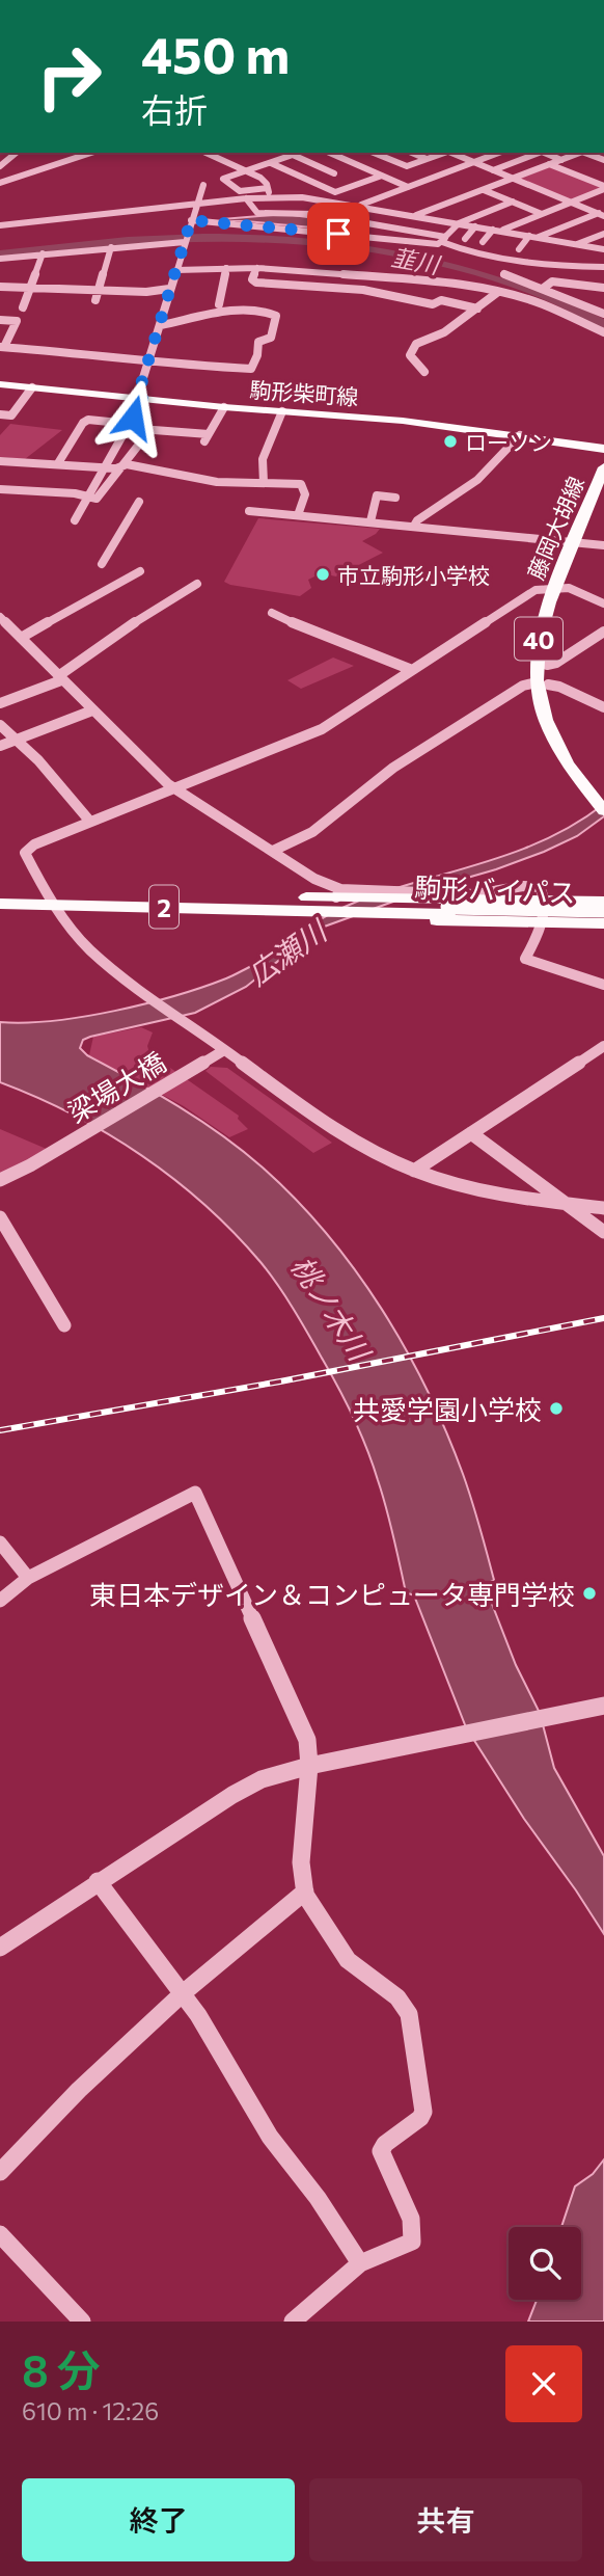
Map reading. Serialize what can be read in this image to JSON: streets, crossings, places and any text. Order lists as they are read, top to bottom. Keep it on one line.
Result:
{"streets":{"main road":["駒形柴町線","藤岡大胡線","40","駒形バイパス","2"],"street":["梁場大橋"]},"crossings":[["駒形バイパス","2"]],"water":["韮川","広瀬川","桃ノ木川"],"places":["ローソン","市立駒形小学校","共愛学園小学校","東日本デザイン＆コンピュータ専門学校"],"page":{"turn":["450 m","右折"],"heading":["8 分","610 m · 12:26"],"buttons":["終了","共有"]}}
